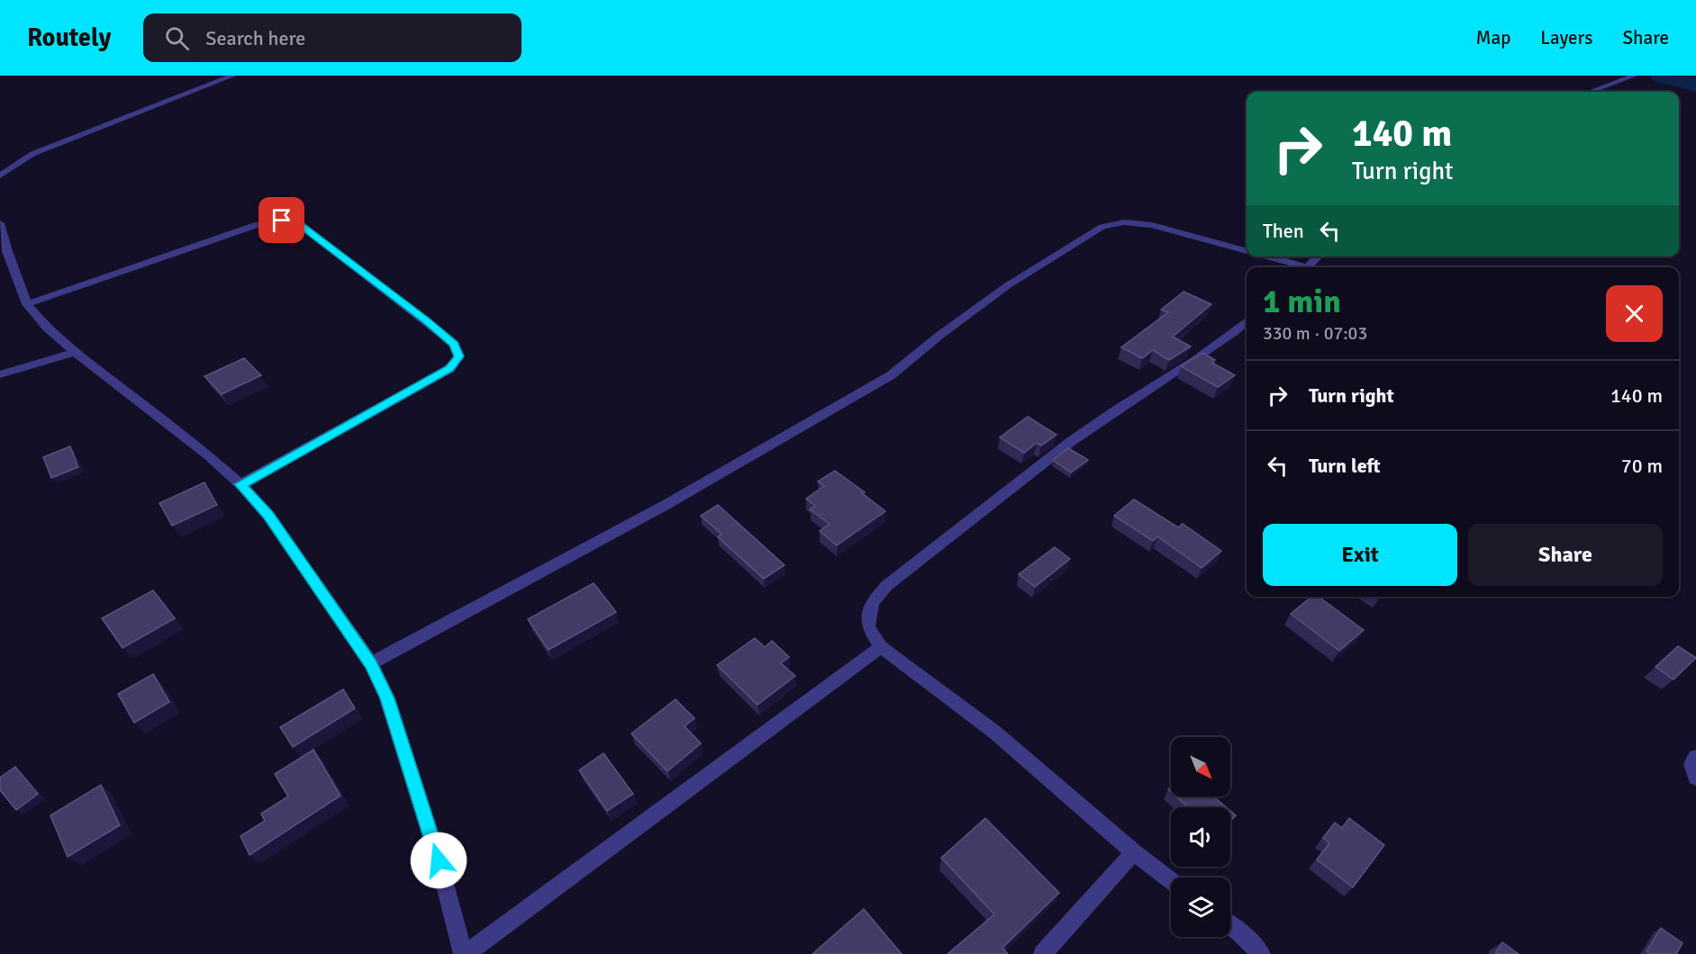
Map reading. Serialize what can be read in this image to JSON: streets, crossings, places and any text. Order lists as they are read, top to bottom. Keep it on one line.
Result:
{"north":"bottom right","page":{"header":"Routely","search":"Search here","nav":["Map","Layers","Share"],"turn":["140 m","Turn right"],"then":"Then","heading":["1 min","330 m · 07:03"],"list":[{"name":"Turn right","value":"140 m"},{"name":"Turn left","value":"70 m"}],"buttons":["Exit","Share"]}}
